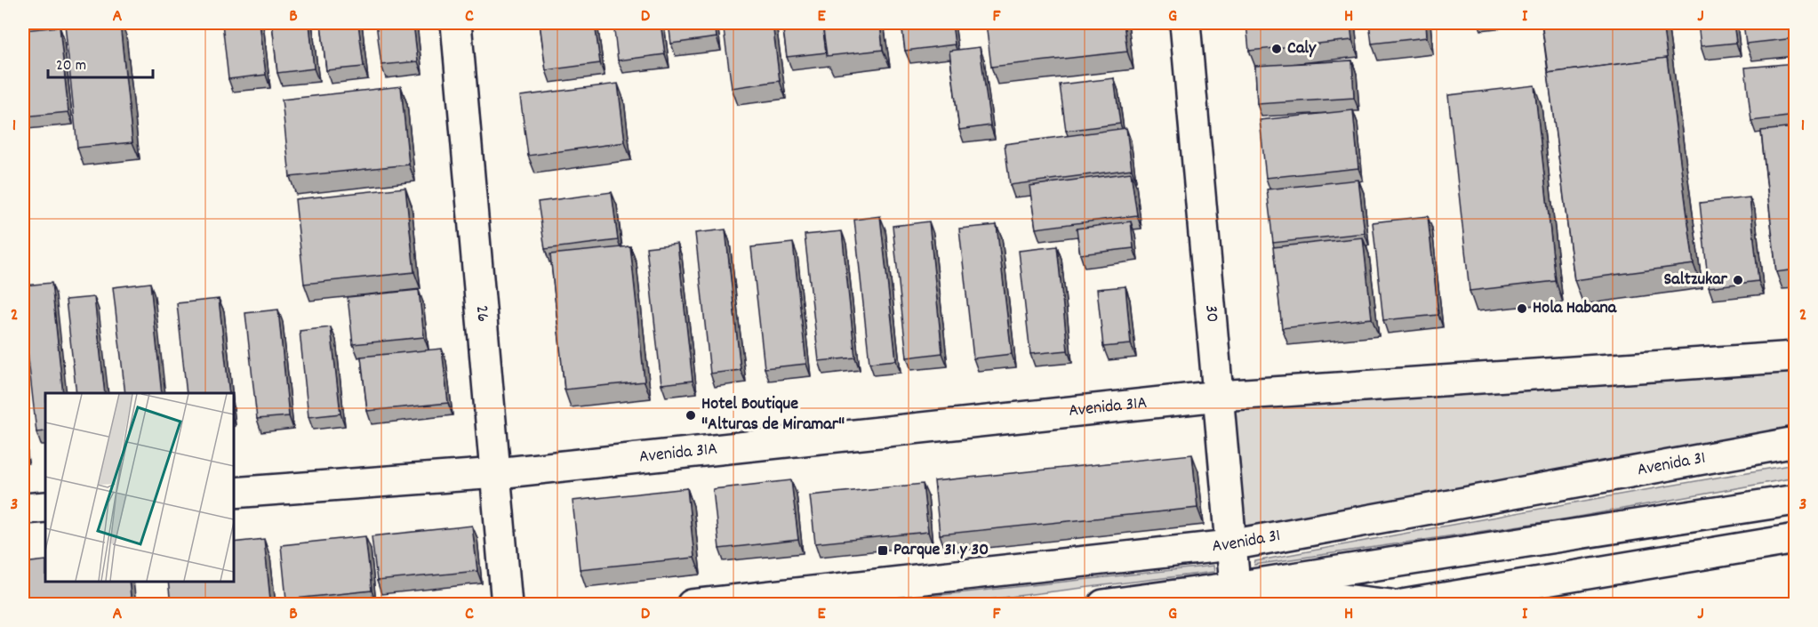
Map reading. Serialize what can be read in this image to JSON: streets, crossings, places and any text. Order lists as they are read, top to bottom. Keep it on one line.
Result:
{"streets":{"street":["26","30","Avenida 31A","Avenida 31"]},"crossings":[["26","Avenida 31A"],["30","Avenida 31A"],["30","Avenida 31"]],"places":{"other":["Caly","Saltzukar","Hola Habana","Hotel Boutique \"Alturas de Miramar\""],"transit":["Parque 31 y 30"]},"scale_bar":"20 m","grid":{"columns":["A","B","C","D","E","F","G","H","I","J"],"rows":["1","2","3"]}}
